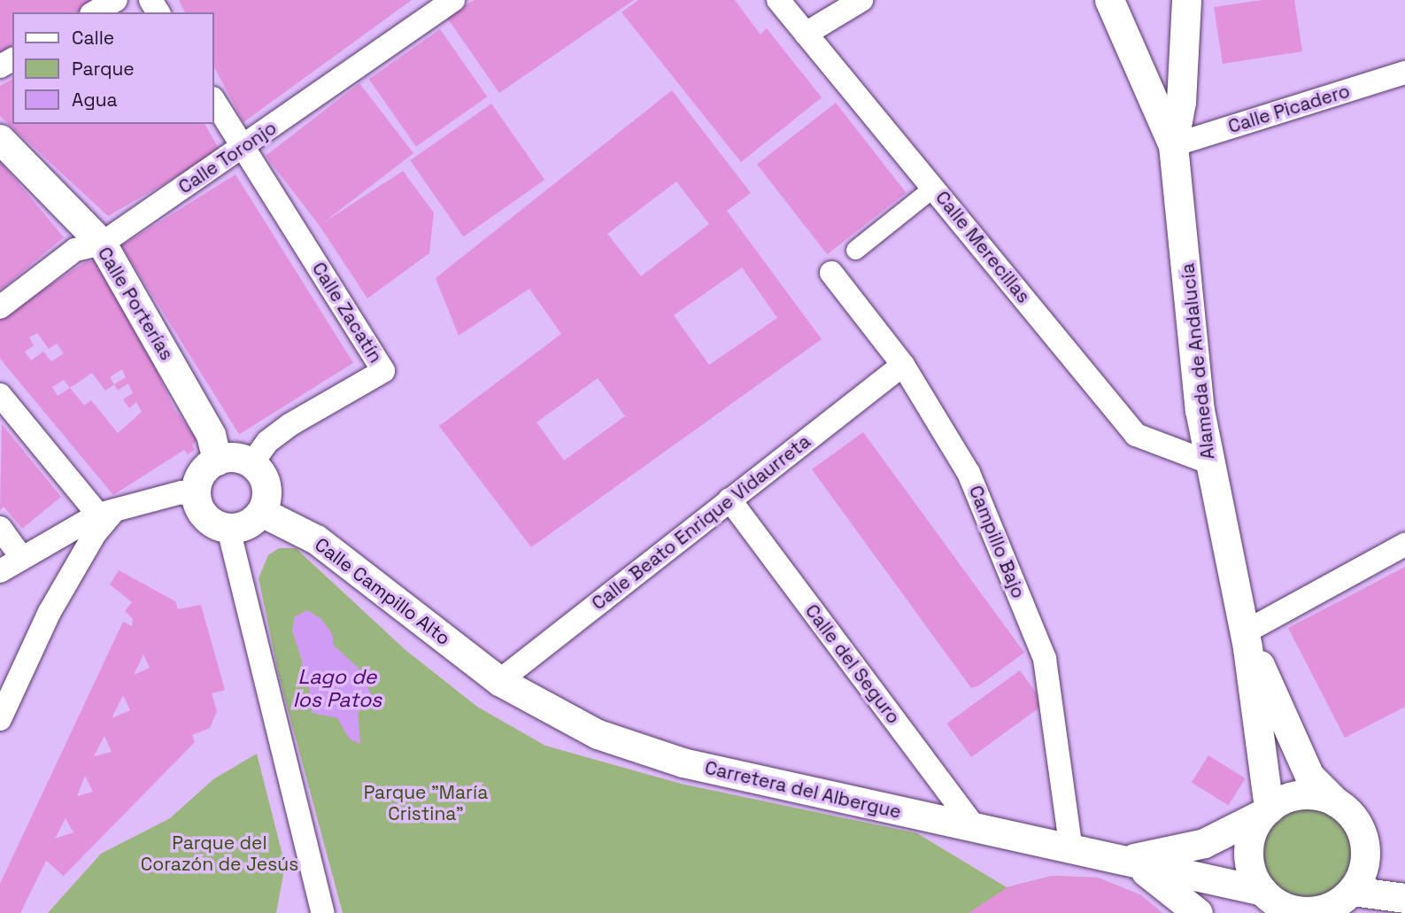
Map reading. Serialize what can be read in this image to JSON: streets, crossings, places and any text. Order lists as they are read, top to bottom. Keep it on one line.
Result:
{"streets":{"street":["Calle Picadero","Calle Toronjo","Calle Merecillas","Calle Porterías","Calle Zacatín","Alameda de Andalucía","Calle Beato Enrique Vidaurreta","Campillo Bajo","Calle Campillo Alto","Calle del Seguro","Carretera del Albergue"]},"crossings":[["Calle Picadero","Alameda de Andalucía"],["Calle Toronjo","Calle Porterías"],["Calle Toronjo","Calle Zacatín"],["Calle Merecillas","Alameda de Andalucía"],["Calle Porterías","Calle Zacatín"],["Calle Porterías","Calle Campillo Alto"],["Calle Zacatín","Calle Campillo Alto"],["Alameda de Andalucía","Carretera del Albergue"],["Calle Beato Enrique Vidaurreta","Campillo Bajo"],["Calle Beato Enrique Vidaurreta","Calle Campillo Alto"],["Calle Beato Enrique Vidaurreta","Calle del Seguro"],["Calle Beato Enrique Vidaurreta","Carretera del Albergue"],["Campillo Bajo","Carretera del Albergue"],["Calle Campillo Alto","Carretera del Albergue"],["Calle del Seguro","Carretera del Albergue"]],"water":["Lago de los Patos"],"parks":["Parque \"María Cristina\"","Parque del Corazón de Jesús"],"legend":["Calle","Parque","Agua"]}
